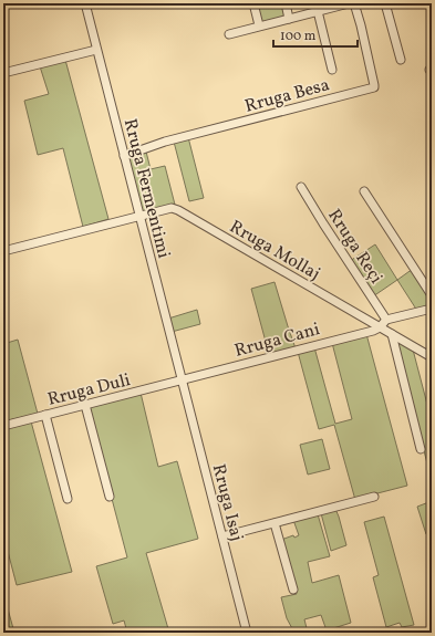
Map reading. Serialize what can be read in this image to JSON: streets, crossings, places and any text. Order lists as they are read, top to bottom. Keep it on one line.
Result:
{"streets":{"street":["Rruga Besa","Rruga Fermentimi","Rruga Reçi","Rruga Mollaj","Rruga Cani","Rruga Duli","Rruga Isaj"]},"crossings":[["Rruga Besa","Rruga Fermentimi"],["Rruga Fermentimi","Rruga Mollaj"],["Rruga Fermentimi","Rruga Cani"],["Rruga Fermentimi","Rruga Duli"],["Rruga Fermentimi","Rruga Isaj"],["Rruga Mollaj","Rruga Cani"],["Rruga Cani","Rruga Duli"],["Rruga Cani","Rruga Isaj"],["Rruga Duli","Rruga Isaj"]],"scale_bar":"100 m"}
